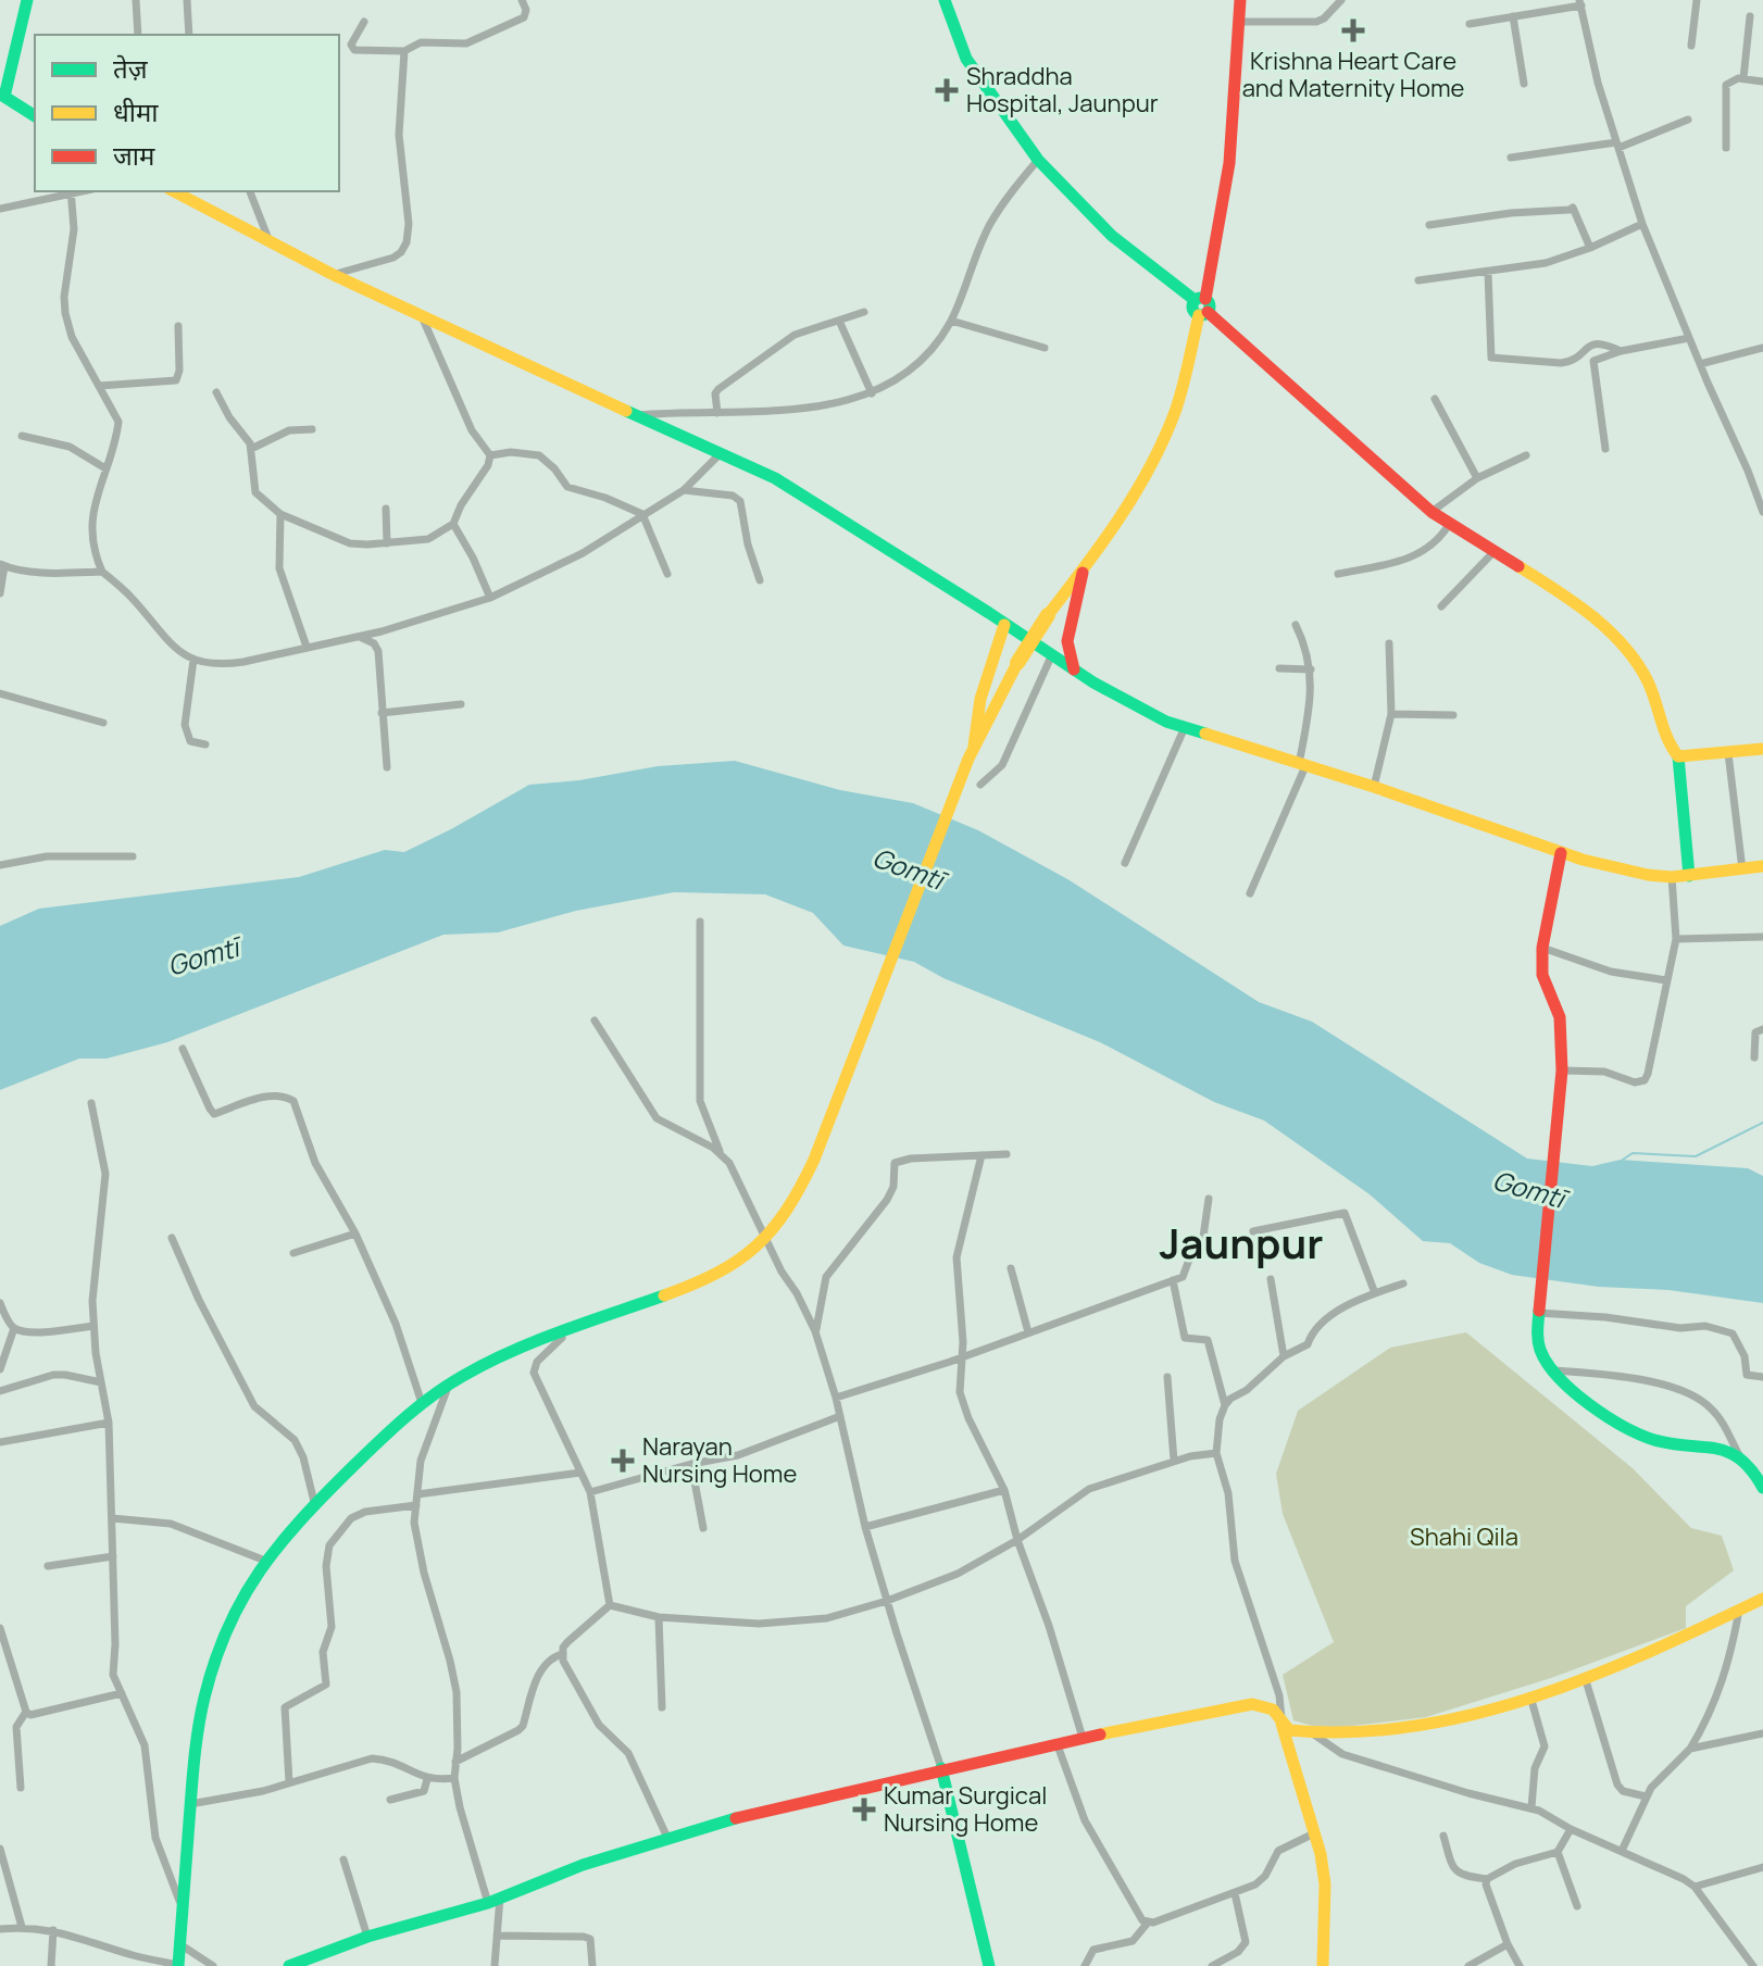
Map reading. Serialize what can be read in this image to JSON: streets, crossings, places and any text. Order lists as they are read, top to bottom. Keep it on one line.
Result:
{"districts":["Jaunpur"],"water":["Gomtī"],"parks":["Shahi Qila"],"places":{"health":["Krishna Heart Care and Maternity Home","Shraddha Hospital, Jaunpur","Narayan Nursing Home","Kumar Surgical Nursing Home"]},"legend":["तेज़","धीमा","जाम"]}
